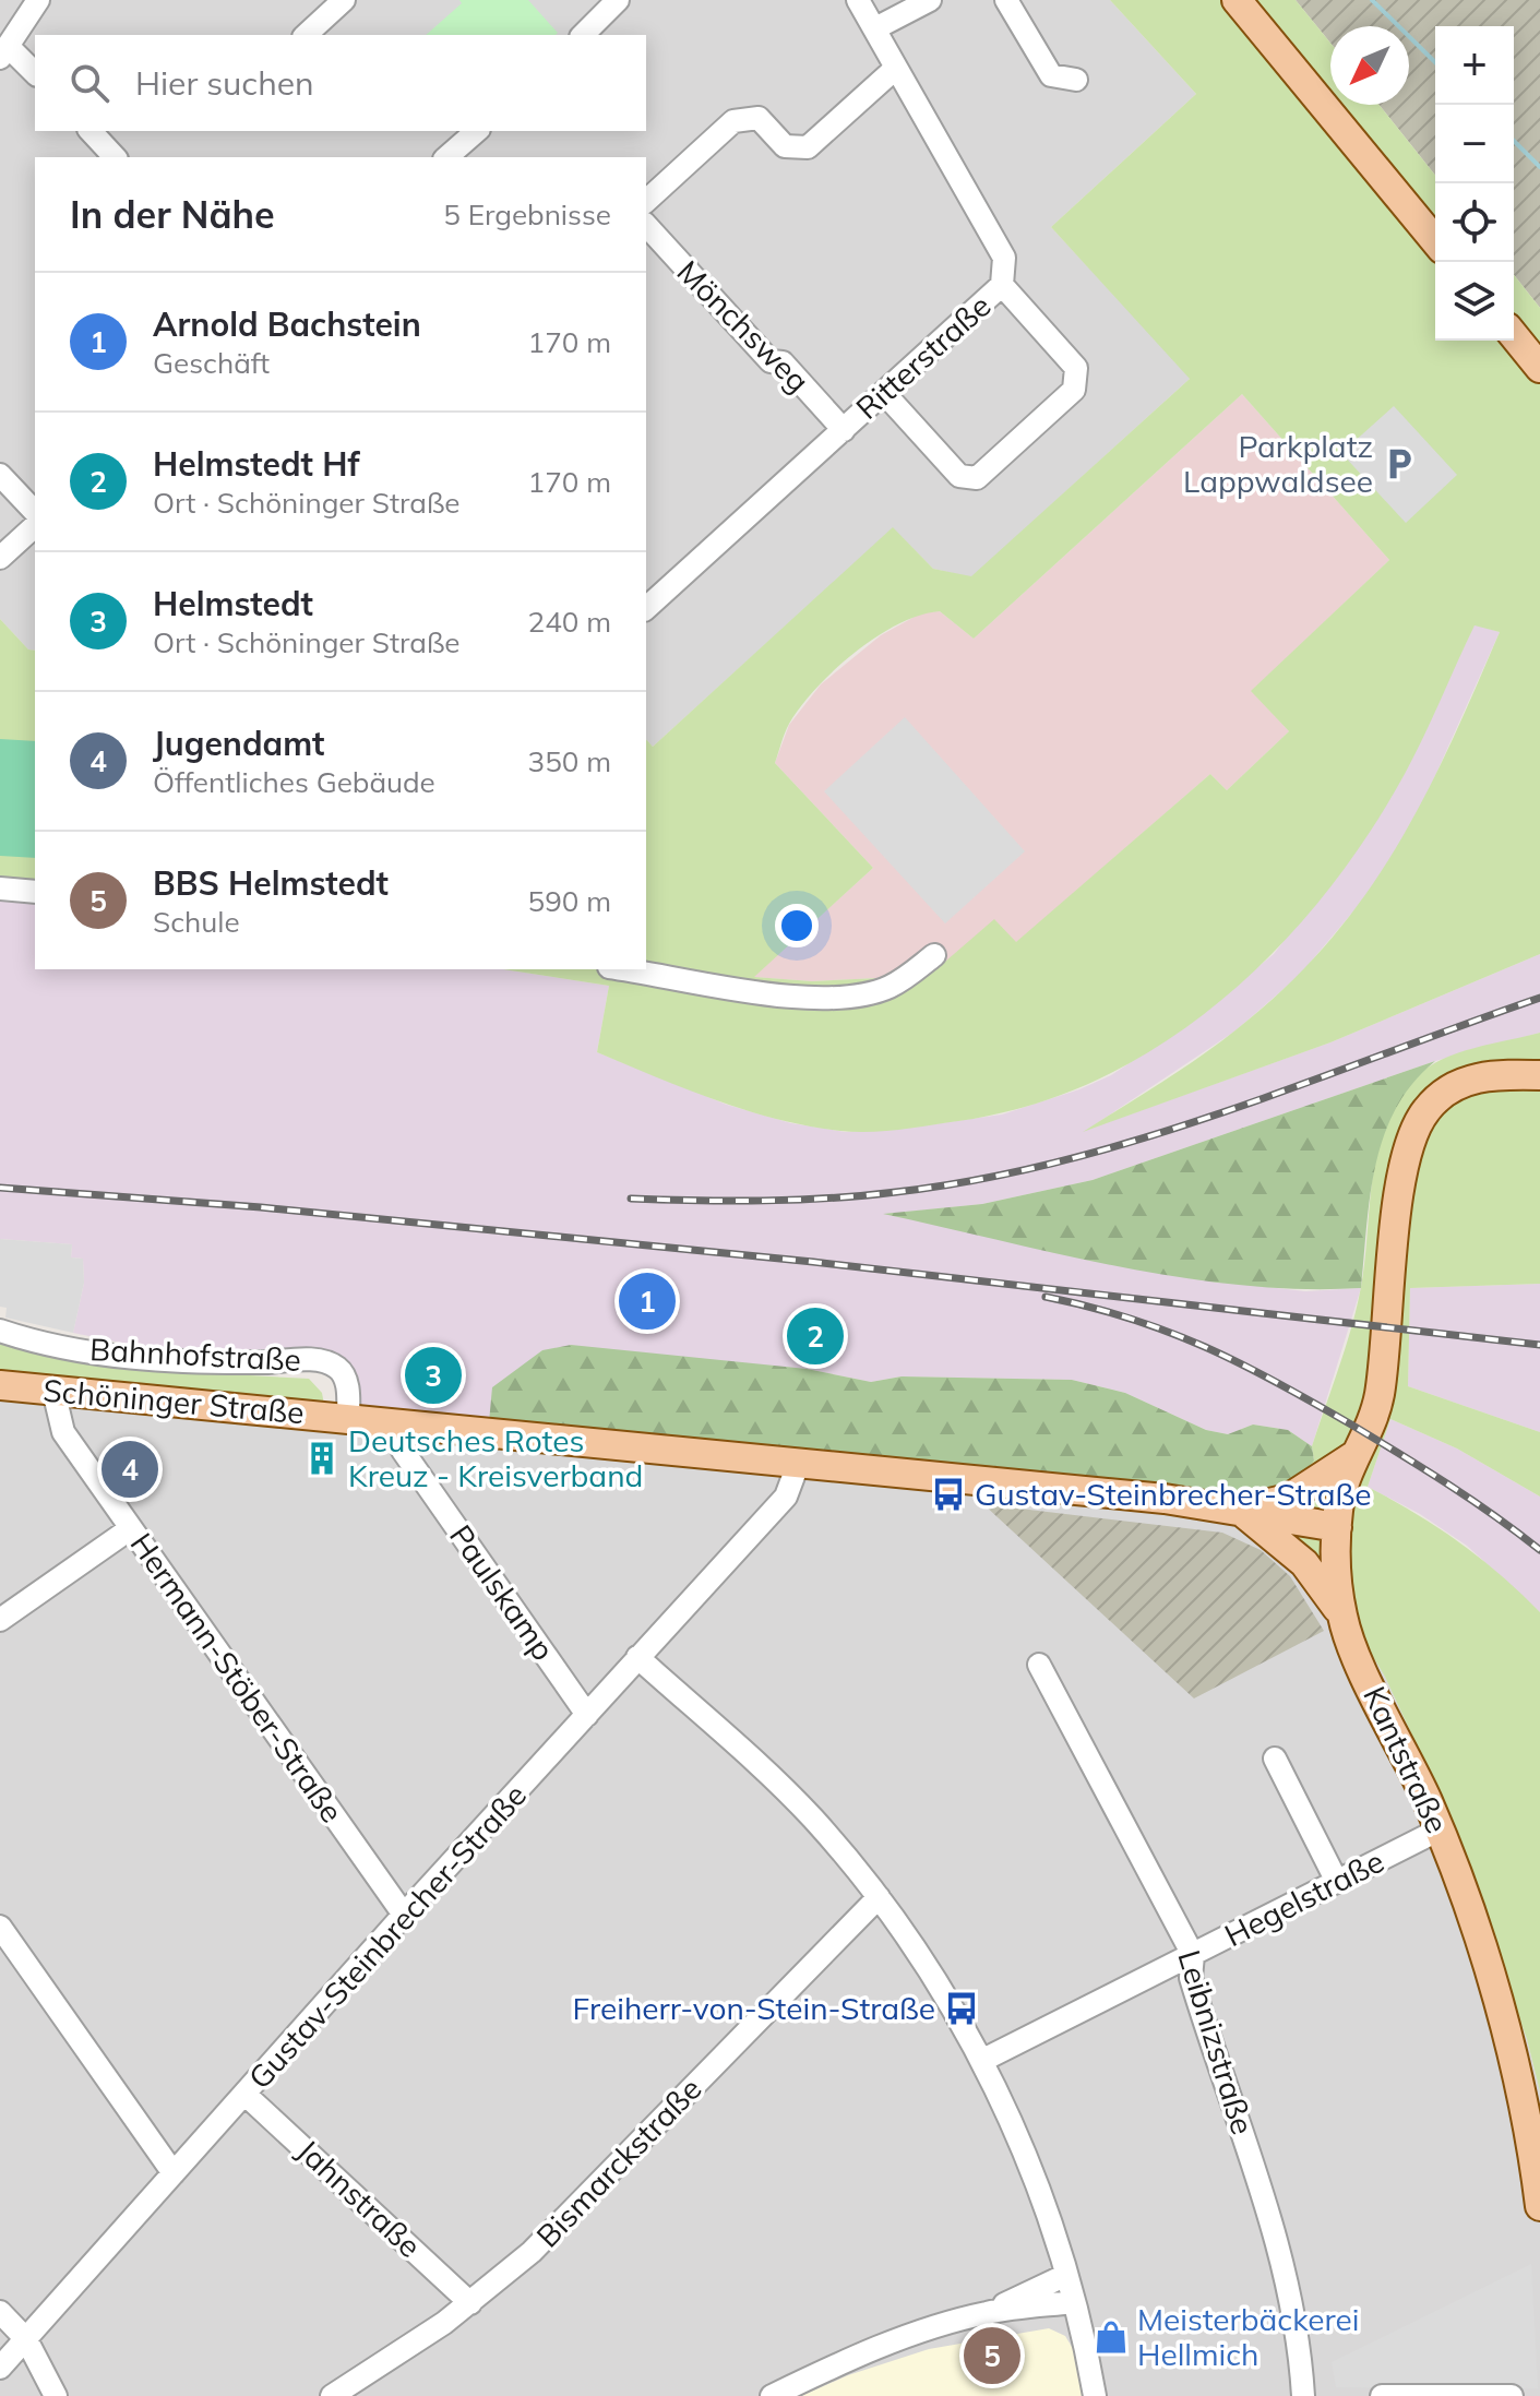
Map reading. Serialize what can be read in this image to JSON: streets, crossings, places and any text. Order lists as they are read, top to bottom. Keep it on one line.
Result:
{"streets":{"main road":["Schöninger Straße","Kantstraße"],"street":["Mönchsweg","Ritterstraße","Bahnhofstraße","Paulskamp","Hermann-Stöber-Straße","Hegelstraße","Gustav-Steinbrecher-Straße","Leibnizstraße","Bismarckstraße","Jahnstraße"]},"crossings":[["Mönchsweg","Ritterstraße"],["Bahnhofstraße","Schöninger Straße"],["Schöninger Straße","Paulskamp"],["Schöninger Straße","Hermann-Stöber-Straße"],["Schöninger Straße","Kantstraße"],["Schöninger Straße","Gustav-Steinbrecher-Straße"],["Paulskamp","Gustav-Steinbrecher-Straße"],["Hermann-Stöber-Straße","Gustav-Steinbrecher-Straße"],["Kantstraße","Hegelstraße"],["Hegelstraße","Leibnizstraße"],["Gustav-Steinbrecher-Straße","Jahnstraße"],["Bismarckstraße","Jahnstraße"]],"places":{"parking":["Parkplatz Lappwaldsee"],"building":["Deutsches Rotes Kreuz - Kreisverband"],"bus stop":["Gustav-Steinbrecher-Straße","Freiherr-von-Stein-Straße"],"shop":["Meisterbäckerei Hellmich"]},"north":"bottom left","page":{"map_buttons":["+","−"],"search":"Hier suchen","heading":["In der Nähe","5 Ergebnisse"],"list":[{"mark":"1","name":"Arnold Bachstein","note":"Geschäft","value":"170 m"},{"mark":"2","name":"Helmstedt Hf","note":"Ort · Schöninger Straße","value":"170 m"},{"mark":"3","name":"Helmstedt","note":"Ort · Schöninger Straße","value":"240 m"},{"mark":"4","name":"Jugendamt","note":"Öffentliches Gebäude","value":"350 m"},{"mark":"5","name":"BBS Helmstedt","note":"Schule","value":"590 m"}],"pins":["1","2","3","4","5"]}}
